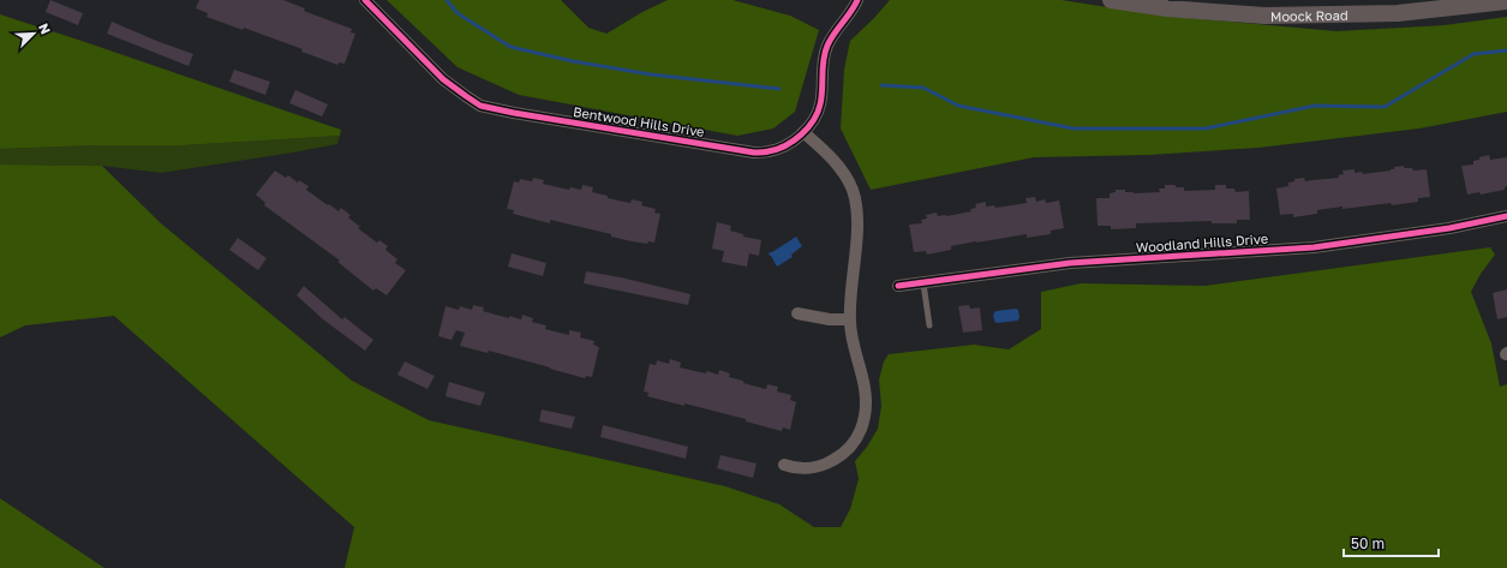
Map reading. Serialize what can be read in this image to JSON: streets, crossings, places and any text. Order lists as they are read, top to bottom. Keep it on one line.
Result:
{"streets":{"main road":["Moock Road"],"street":["Bentwood Hills Drive","Woodland Hills Drive"]},"scale_bar":"50 m","north":"top right"}
